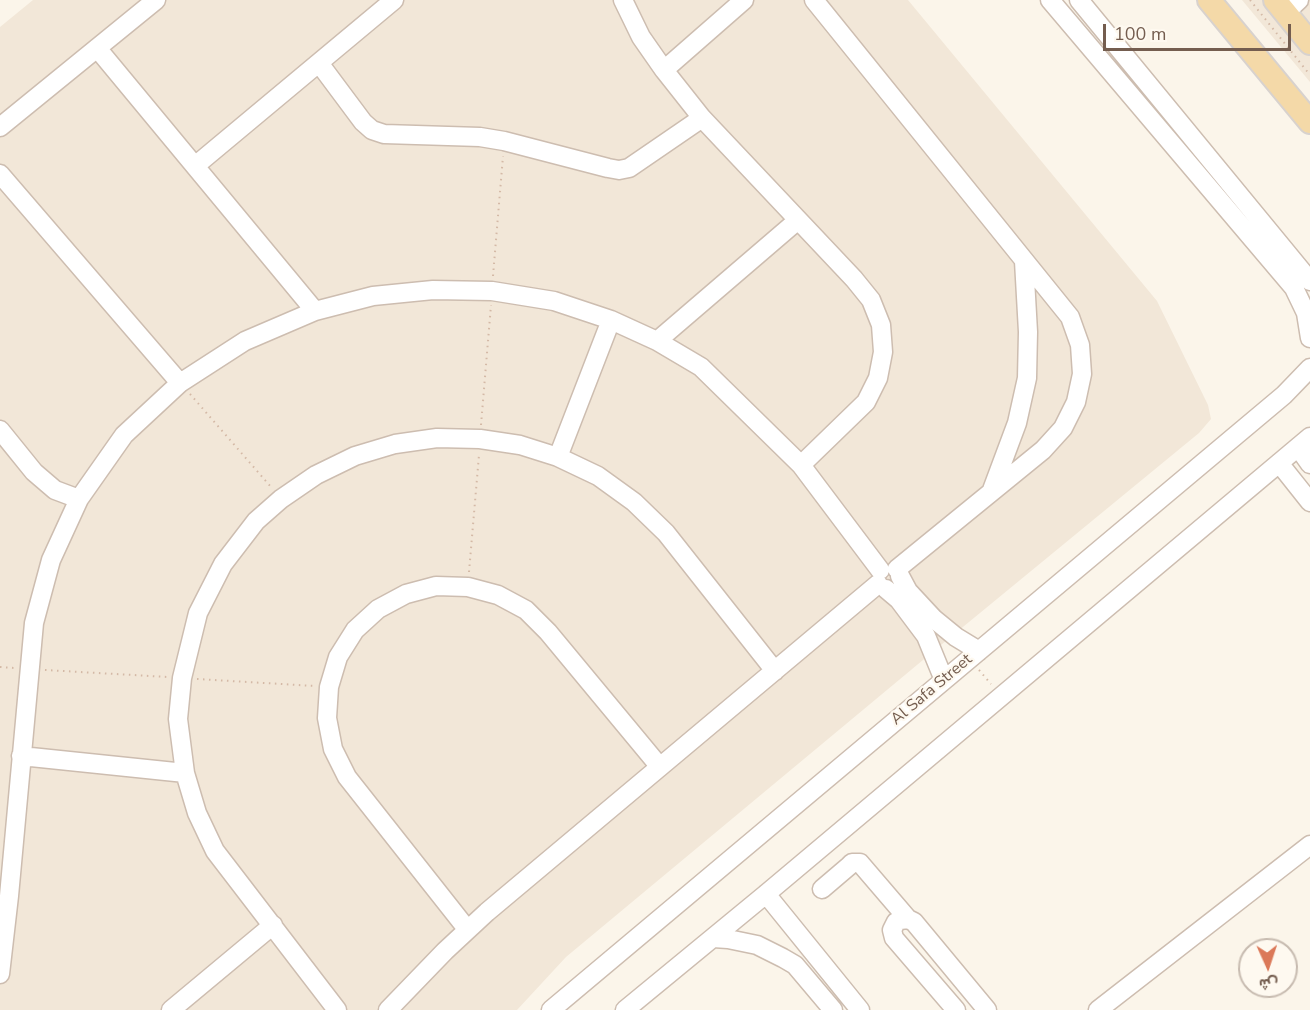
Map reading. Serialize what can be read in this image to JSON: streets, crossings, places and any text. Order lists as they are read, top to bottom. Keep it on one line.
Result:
{"streets":{"street":["Al Safa Street"]},"scale_bar":"100 m","north":"bottom"}
